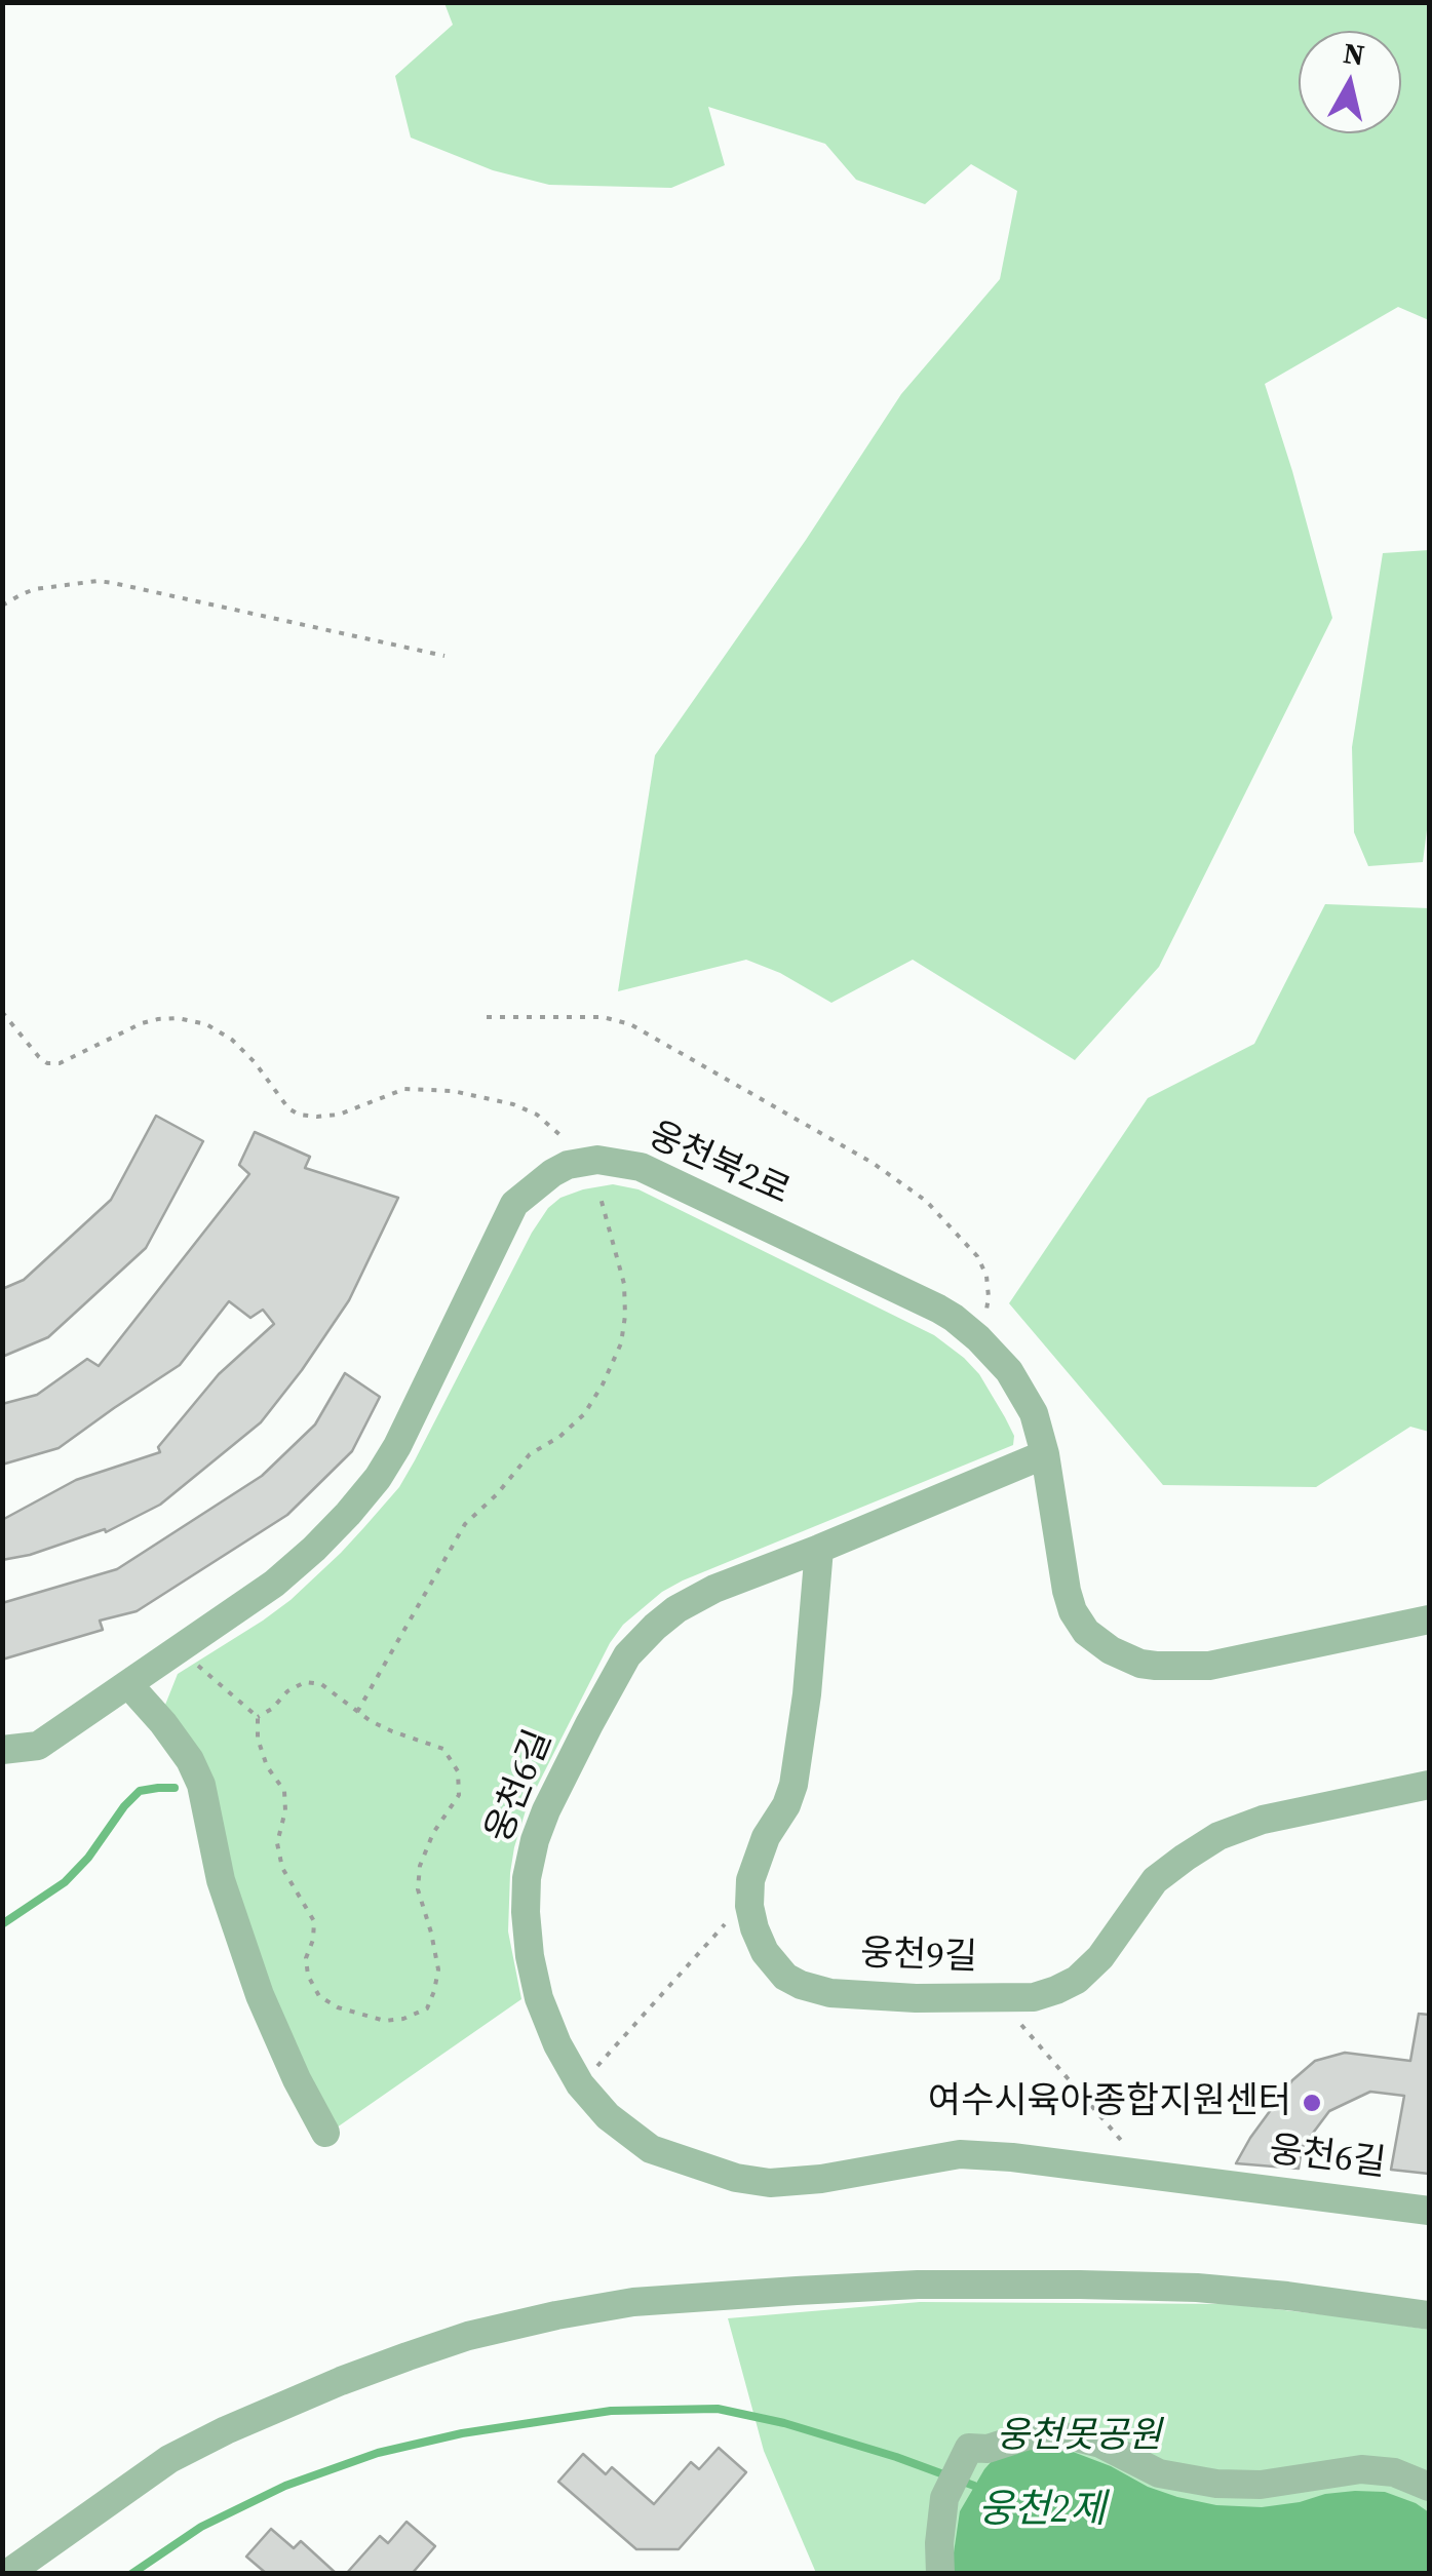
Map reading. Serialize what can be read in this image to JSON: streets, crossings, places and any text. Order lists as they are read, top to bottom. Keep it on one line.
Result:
{"streets":{"street":["웅천북2로","웅천6길","웅천9길"]},"crossings":[["웅천북2로","웅천6길"],["웅천6길","웅천9길"]],"water":["웅천2제"],"parks":["웅천못공원"],"places":["여수시육아종합지원센터"],"north":"top"}
